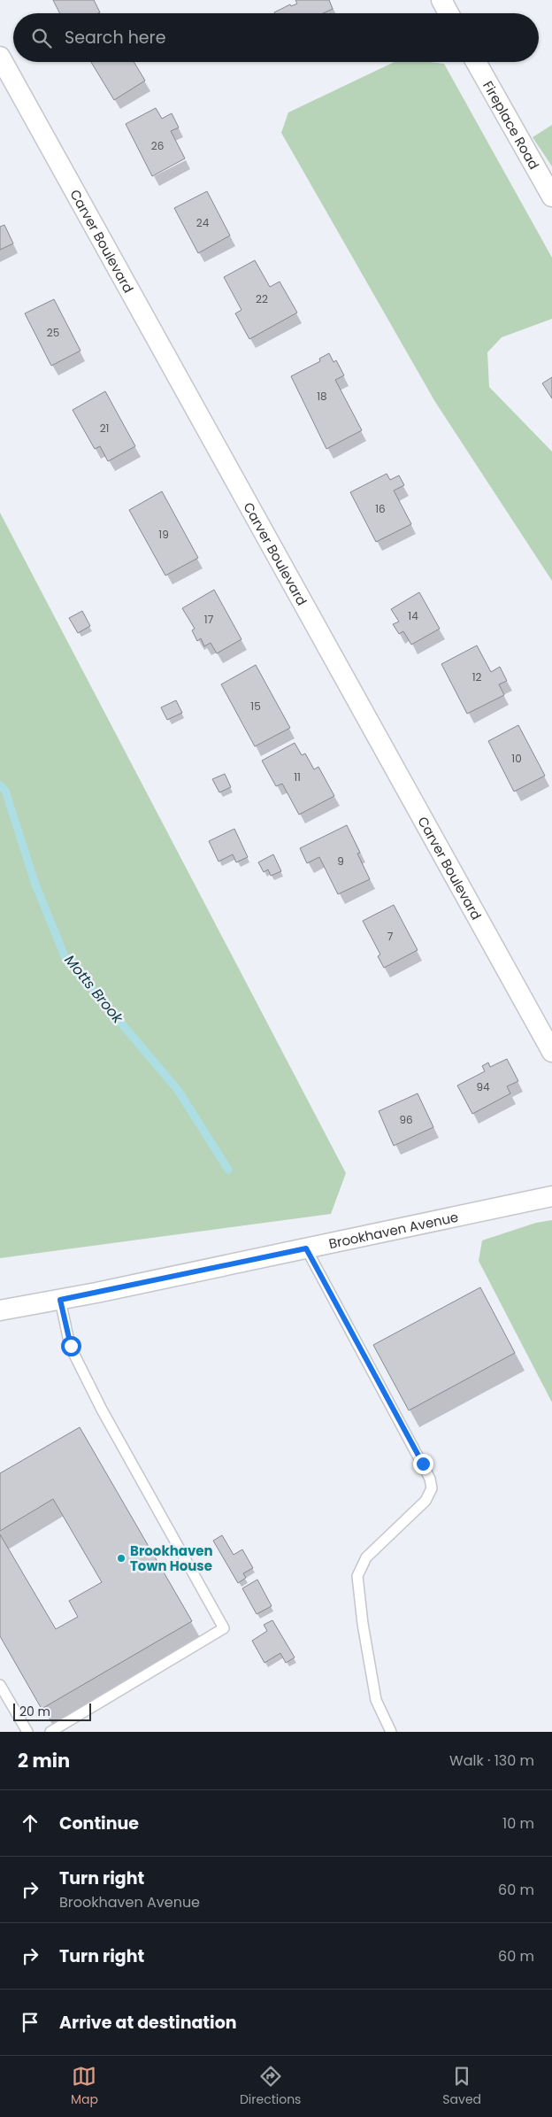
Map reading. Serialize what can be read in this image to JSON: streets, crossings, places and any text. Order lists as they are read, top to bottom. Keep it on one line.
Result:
{"streets":{"street":["Fireplace Road","Carver Boulevard","Brookhaven Avenue"]},"water":["Motts Brook"],"places":["Brookhaven Town House"],"house_numbers":["26","24","22","25","18","21","16","19","14","17","12","15","10","11","9","7","94","96"],"scale_bar":"20 m","page":{"search":"Search here","scale":"20 m","heading":["2 min","Walk · 130 m"],"list":[["Continue","10 m"],["Turn right","Brookhaven Avenue","60 m"],["Turn right","60 m"],"Arrive at destination"],"nav":["Map","Directions","Saved"]}}
